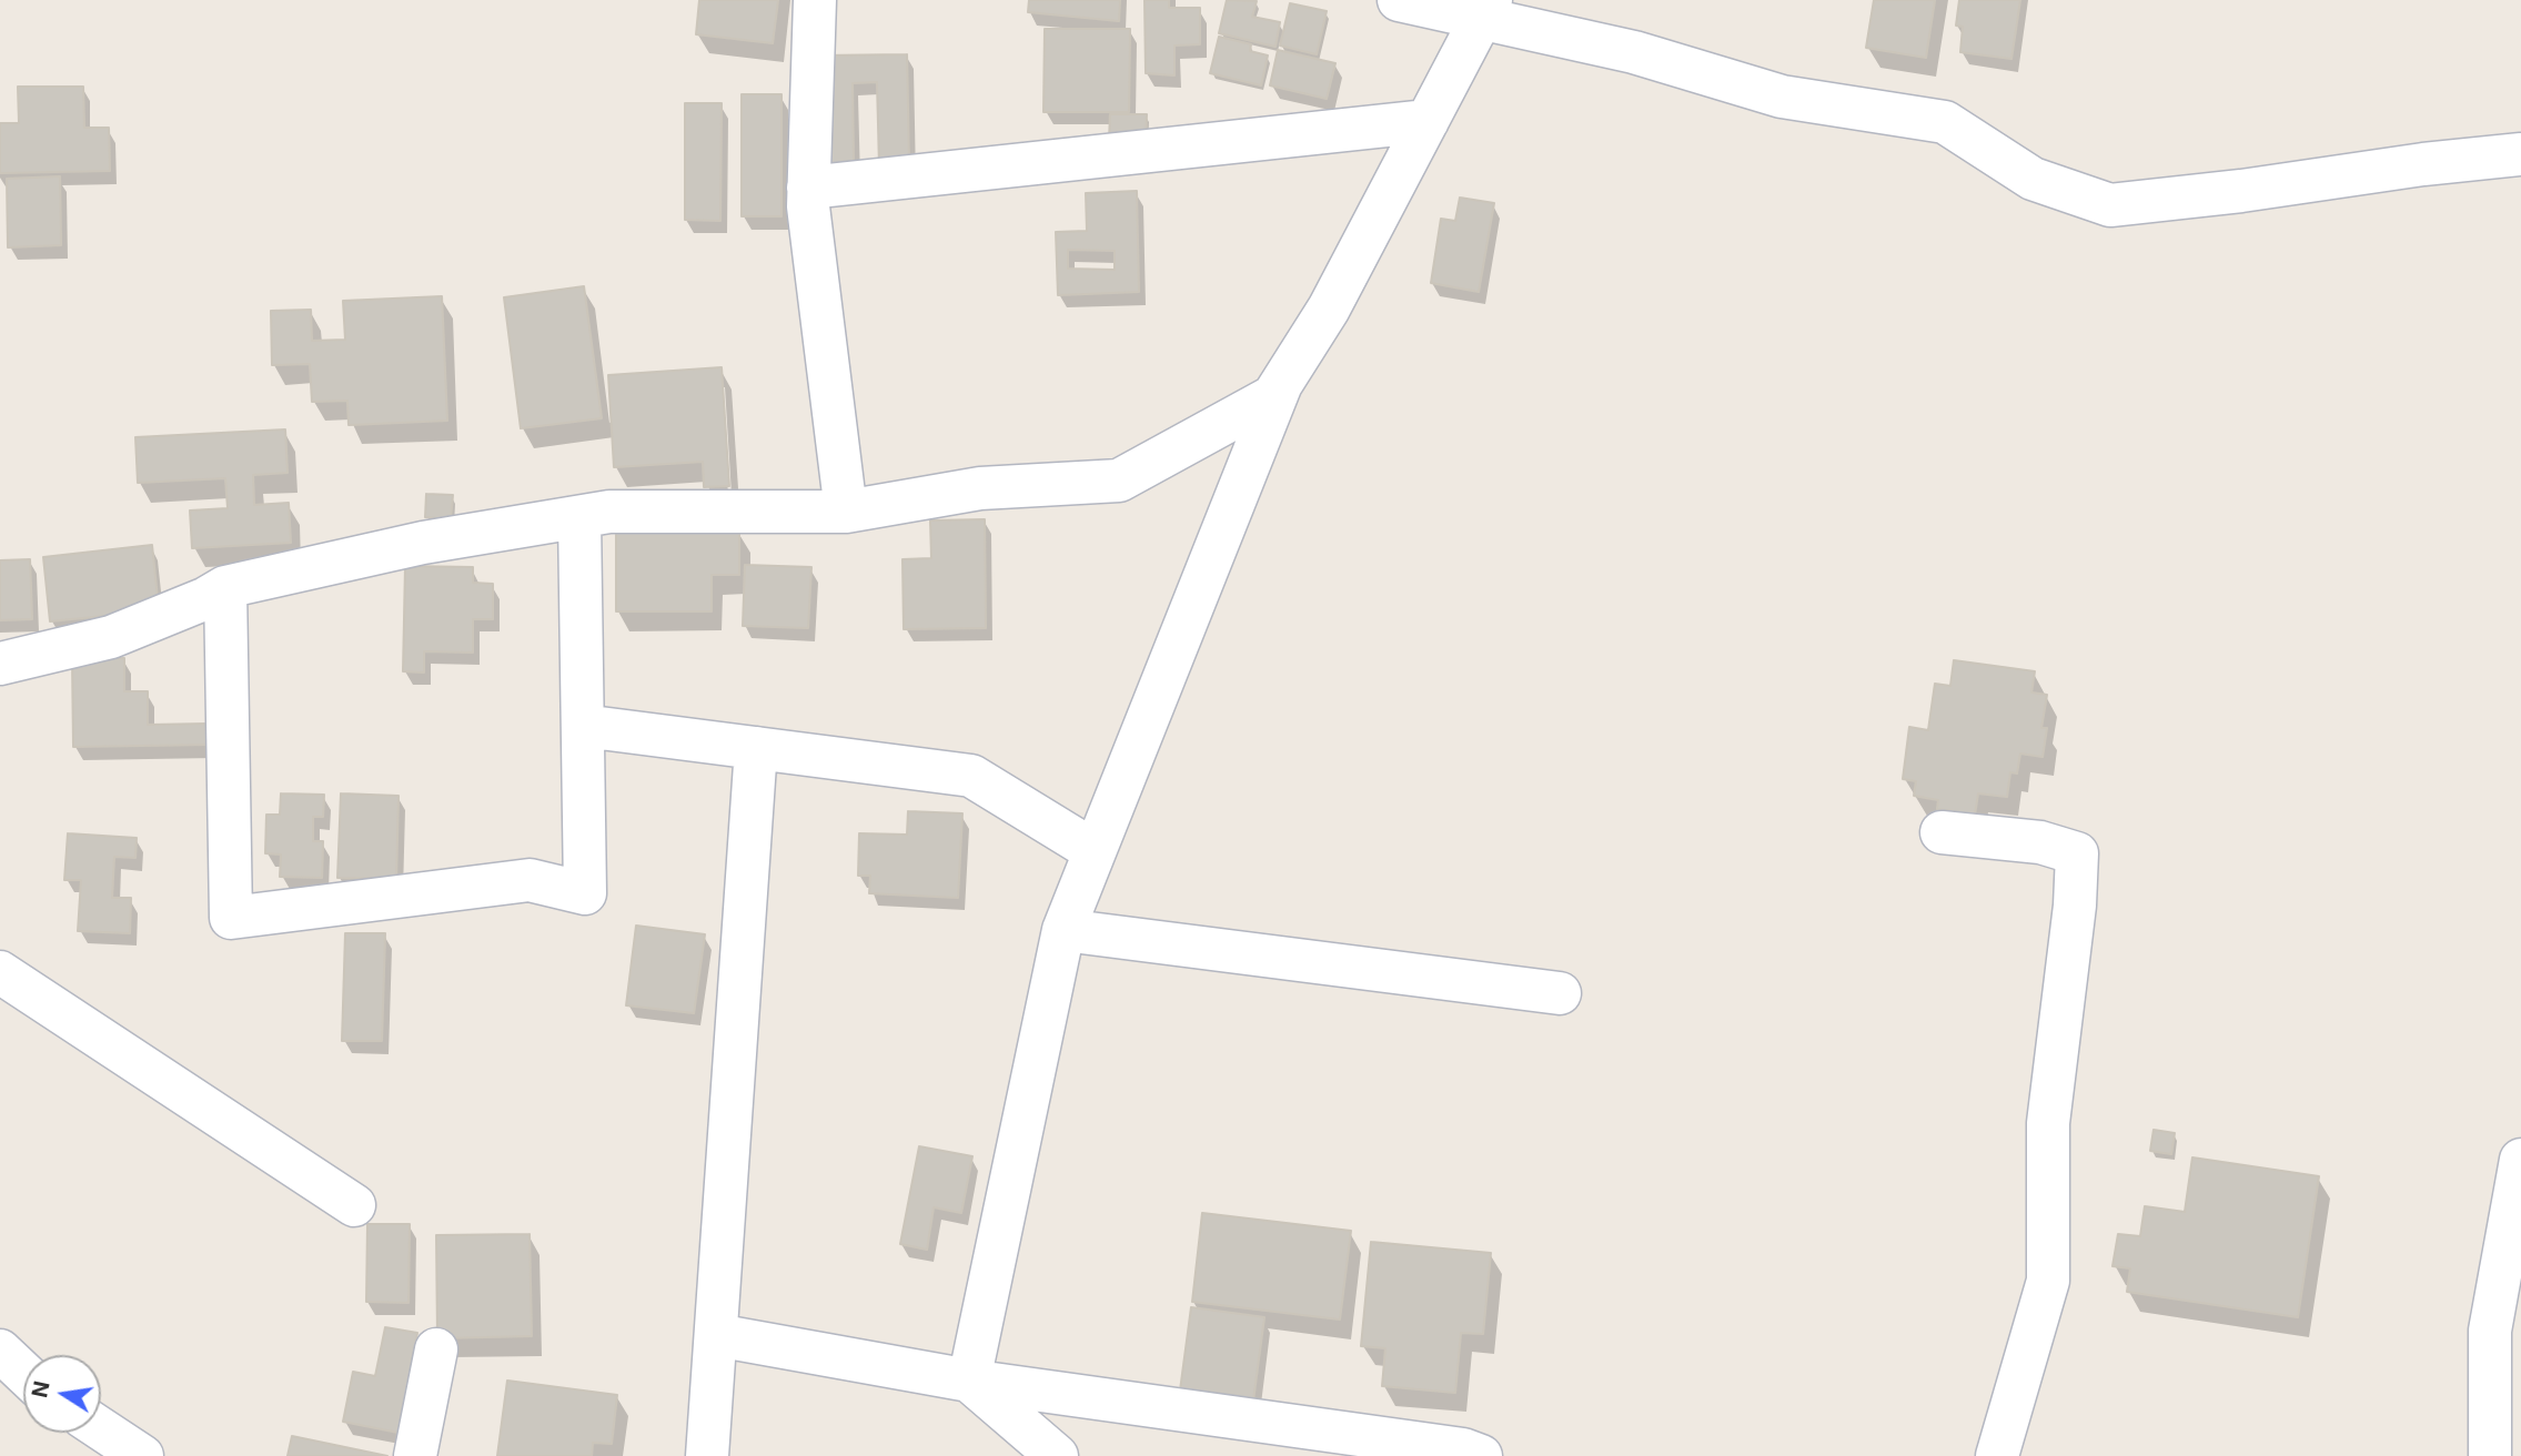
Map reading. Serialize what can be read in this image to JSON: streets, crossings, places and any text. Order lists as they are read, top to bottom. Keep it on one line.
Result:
{"north":"left"}
